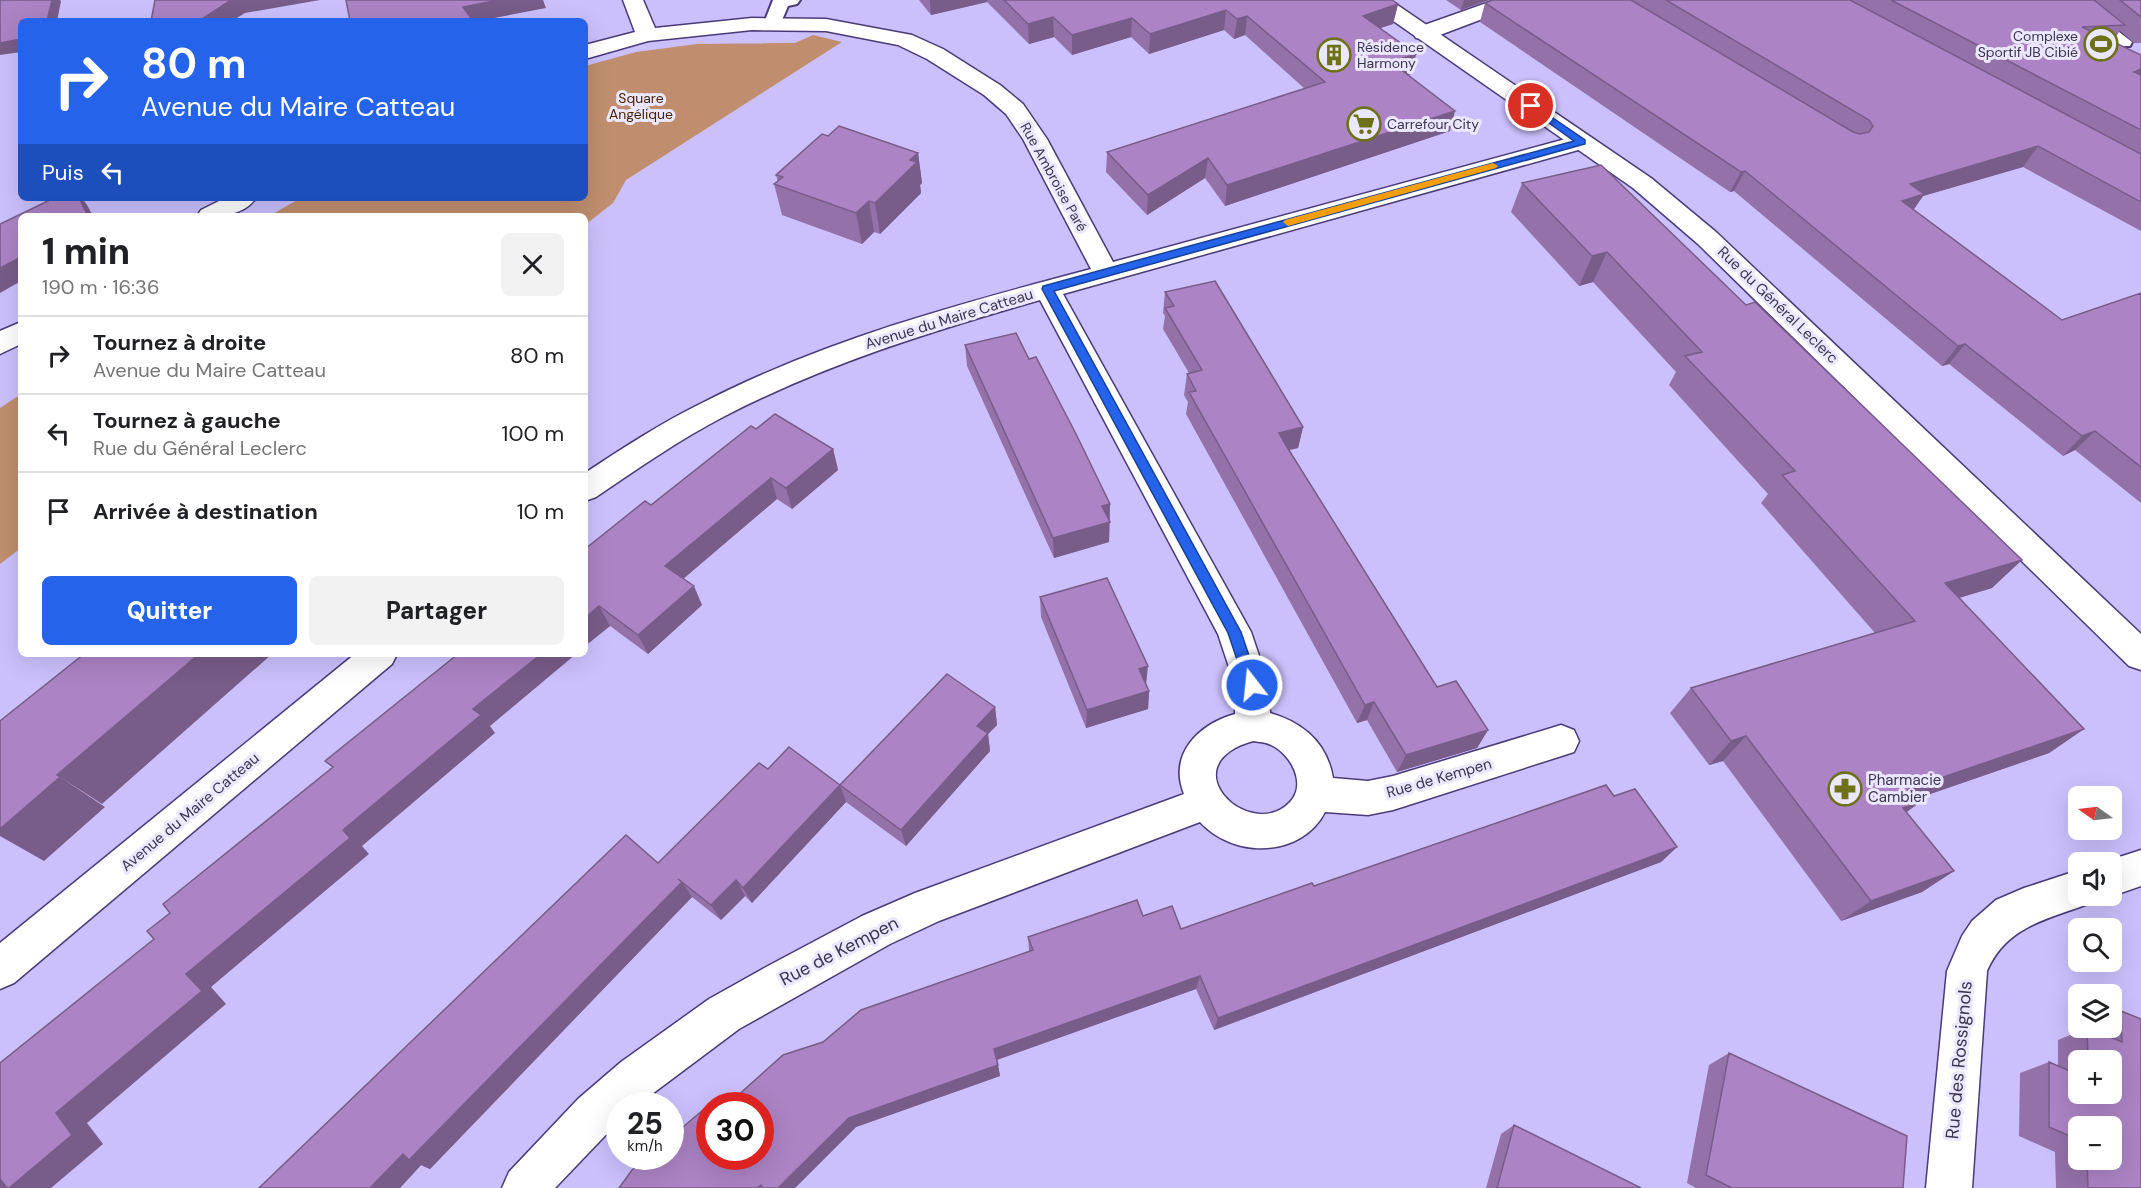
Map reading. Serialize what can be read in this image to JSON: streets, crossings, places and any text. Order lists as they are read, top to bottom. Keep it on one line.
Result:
{"streets":{"street":["Rue Ambroise Paré","Rue du Général Leclerc","Avenue du Maire Catteau","Rue de Kempen","Rue des Rossignols"]},"crossings":[["Rue Ambroise Paré","Avenue du Maire Catteau"],["Rue du Général Leclerc","Avenue du Maire Catteau"]],"parks":["Square Angélique"],"places":{"sports":["Complexe Sportif JB Cibié"],"building":["Résidence Harmony"],"supermarket":["Carrefour City"],"pharmacy":["Pharmacie Cambier"]},"north":"left","page":{"turn":["80 m","Avenue du Maire Catteau"],"then":"Puis","heading":["1 min","190 m · 16:36"],"list":[{"name":"Tournez à droite","note":"Avenue du Maire Catteau","value":"80 m"},{"name":"Tournez à gauche","note":"Rue du Général Leclerc","value":"100 m"},{"name":"Arrivée à destination","value":"10 m"}],"buttons":["Quitter","Partager"],"map_buttons":["+","−"],"speed":"25 km/h","limit":"30"}}
